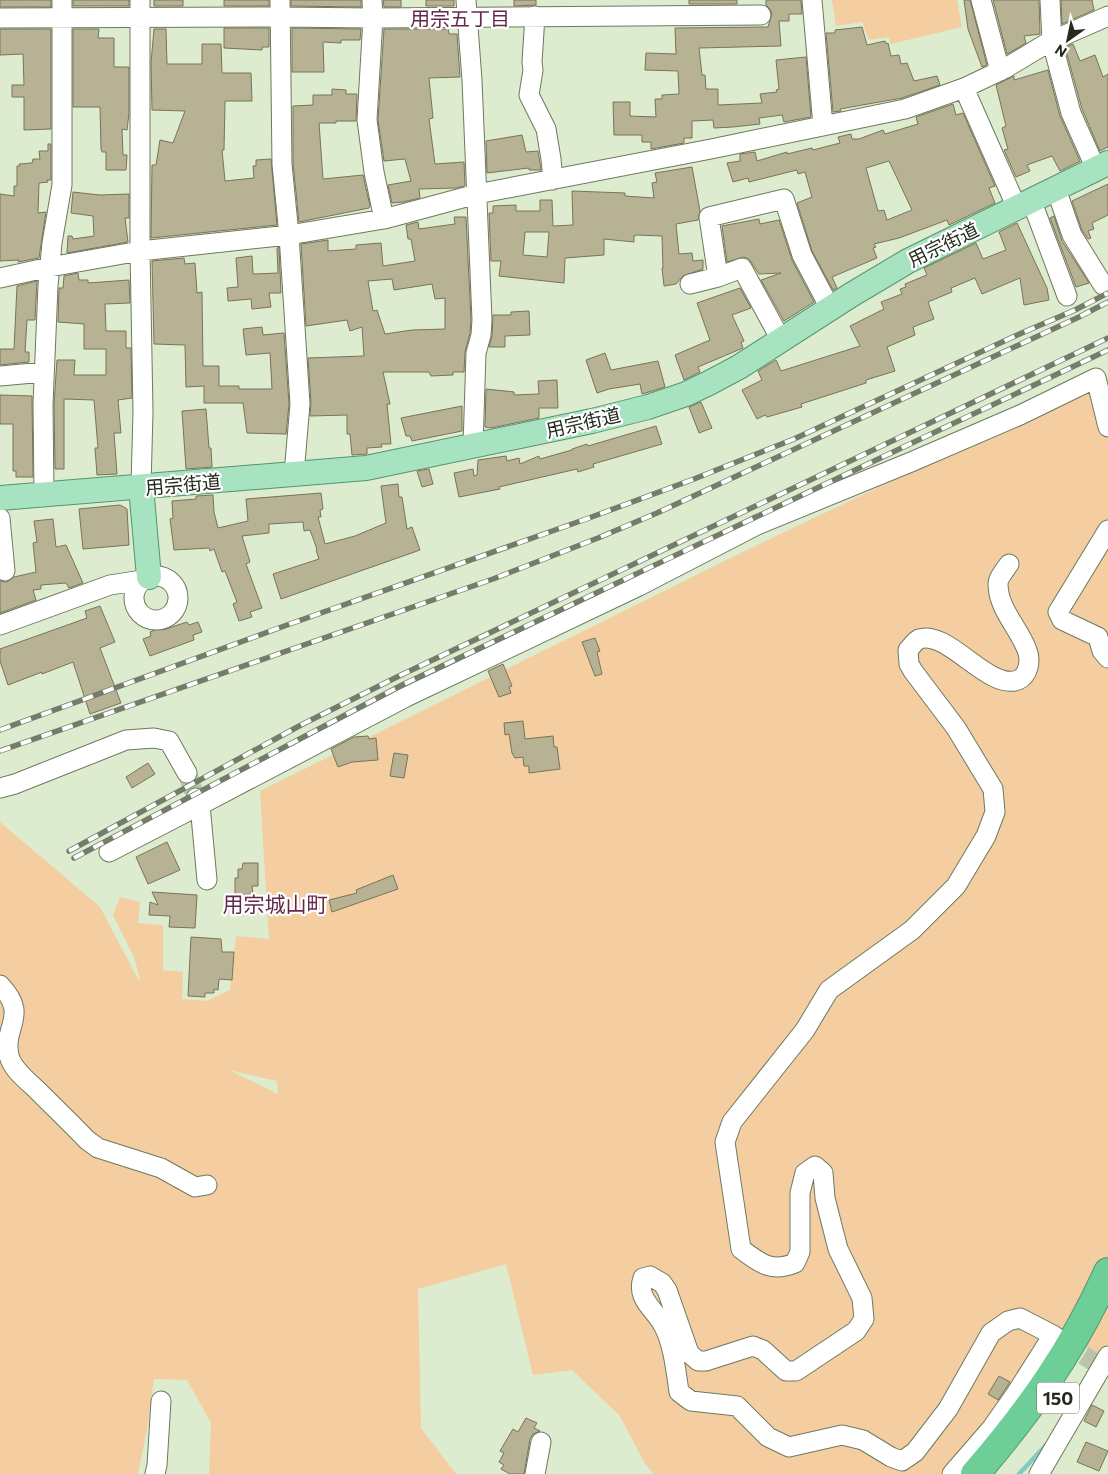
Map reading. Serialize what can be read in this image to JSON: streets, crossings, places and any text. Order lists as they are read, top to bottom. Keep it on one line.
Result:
{"streets":{"highway":["150"],"main road":["用宗街道"]},"districts":["用宗五丁目","用宗城山町"],"north":"bottom left"}
